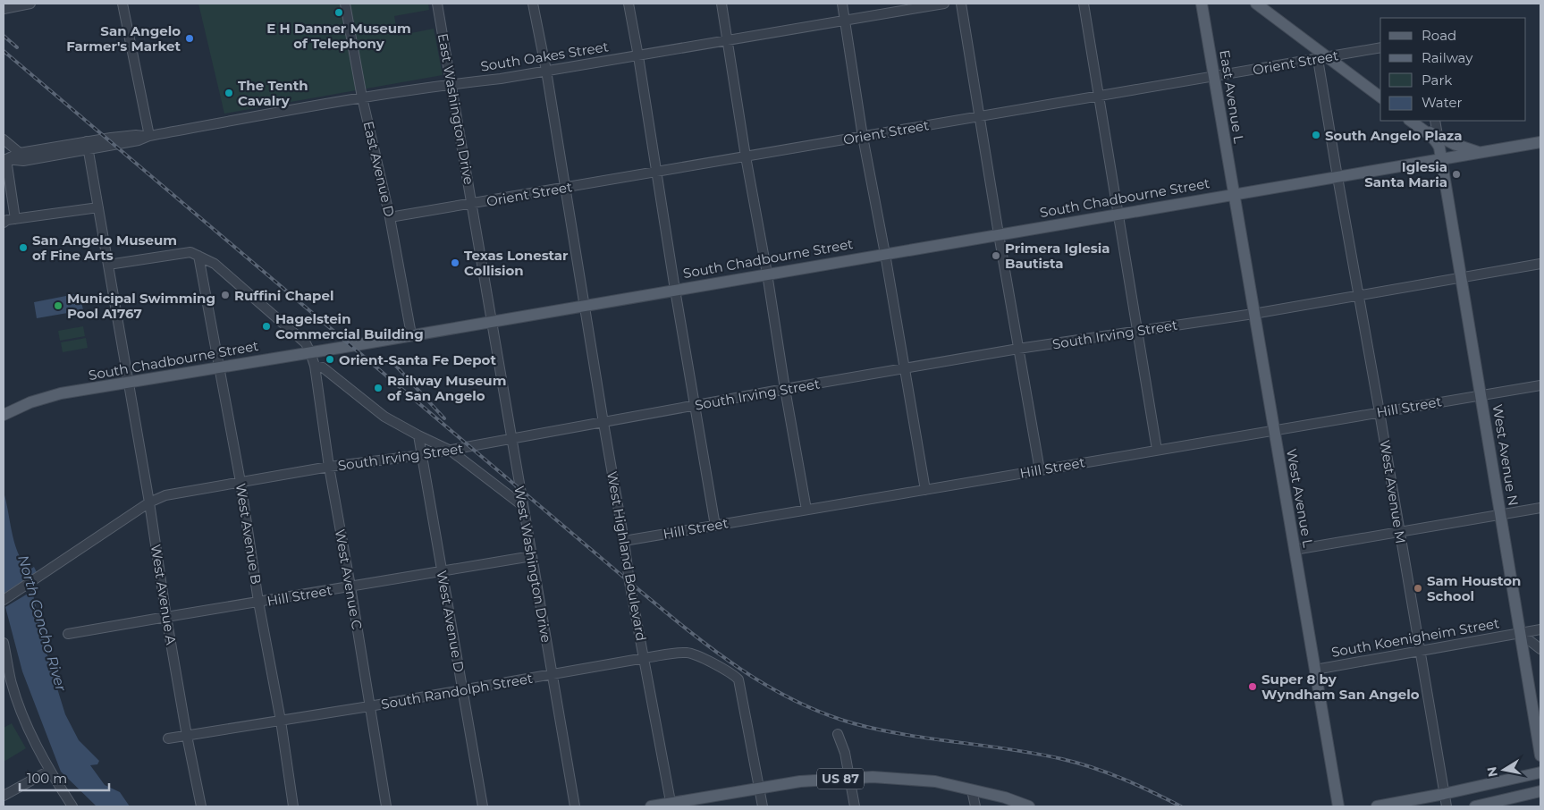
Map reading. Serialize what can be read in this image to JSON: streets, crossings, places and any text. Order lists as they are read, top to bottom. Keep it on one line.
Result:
{"streets":{"main road":["East Avenue L","South Chadbourne Street","West Avenue N","West Avenue L","US 87"],"street":["South Oakes Street","Orient Street","East Washington Drive","East Avenue D","South Irving Street","Hill Street","West Avenue M","West Avenue B","West Highland Boulevard","West Washington Drive","West Avenue C","West Avenue A","West Avenue D","South Koenigheim Street","South Randolph Street"]},"crossings":[["South Oakes Street","East Washington Drive"],["South Oakes Street","East Avenue D"],["South Oakes Street","West Highland Boulevard"],["South Oakes Street","West Avenue A"],["Orient Street","East Avenue L"],["Orient Street","East Washington Drive"],["Orient Street","East Avenue D"],["Orient Street","West Avenue M"],["Orient Street","West Highland Boulevard"],["East Avenue L","South Chadbourne Street"],["East Avenue L","West Avenue L"],["East Washington Drive","South Chadbourne Street"],["East Washington Drive","West Washington Drive"],["East Avenue D","South Chadbourne Street"],["South Chadbourne Street","West Avenue N"],["South Chadbourne Street","West Avenue M"],["South Chadbourne Street","West Avenue L"],["South Chadbourne Street","West Avenue B"],["South Chadbourne Street","West Highland Boulevard"],["South Chadbourne Street","West Washington Drive"],["South Chadbourne Street","West Avenue C"],["South Chadbourne Street","West Avenue A"],["South Irving Street","West Avenue N"],["South Irving Street","West Avenue M"],["South Irving Street","West Avenue L"],["South Irving Street","West Avenue B"],["South Irving Street","West Highland Boulevard"],["South Irving Street","West Washington Drive"],["South Irving Street","West Avenue C"],["South Irving Street","West Avenue A"],["South Irving Street","West Avenue D"],["Hill Street","West Avenue N"],["Hill Street","West Avenue M"],["Hill Street","West Avenue L"],["Hill Street","West Avenue B"],["Hill Street","West Highland Boulevard"],["Hill Street","West Washington Drive"],["Hill Street","West Avenue C"],["Hill Street","West Avenue A"],["Hill Street","West Avenue D"],["West Avenue N","South Koenigheim Street"],["West Avenue M","South Koenigheim Street"],["West Avenue L","South Koenigheim Street"],["West Avenue B","South Randolph Street"],["West Highland Boulevard","South Randolph Street"],["West Highland Boulevard","US 87"],["West Washington Drive","South Randolph Street"],["West Avenue C","South Randolph Street"],["West Avenue A","South Randolph Street"],["West Avenue D","South Randolph Street"],["South Randolph Street","US 87"]],"water":["North Concho River"],"places":["E H Danner Museum of Telephony","San Angelo Farmer's Market","The Tenth Cavalry","South Angelo Plaza","Iglesia Santa Maria","San Angelo Museum of Fine Arts","Primera Iglesia Bautista","Texas Lonestar Collision","Ruffini Chapel","Municipal Swimming Pool A1767","Hagelstein Commercial Building","Orient-Santa Fe Depot","Railway Museum of San Angelo","Sam Houston School","Super 8 by Wyndham San Angelo"],"legend":["Road","Railway","Park","Water"],"scale_bar":"100 m","north":"left"}
